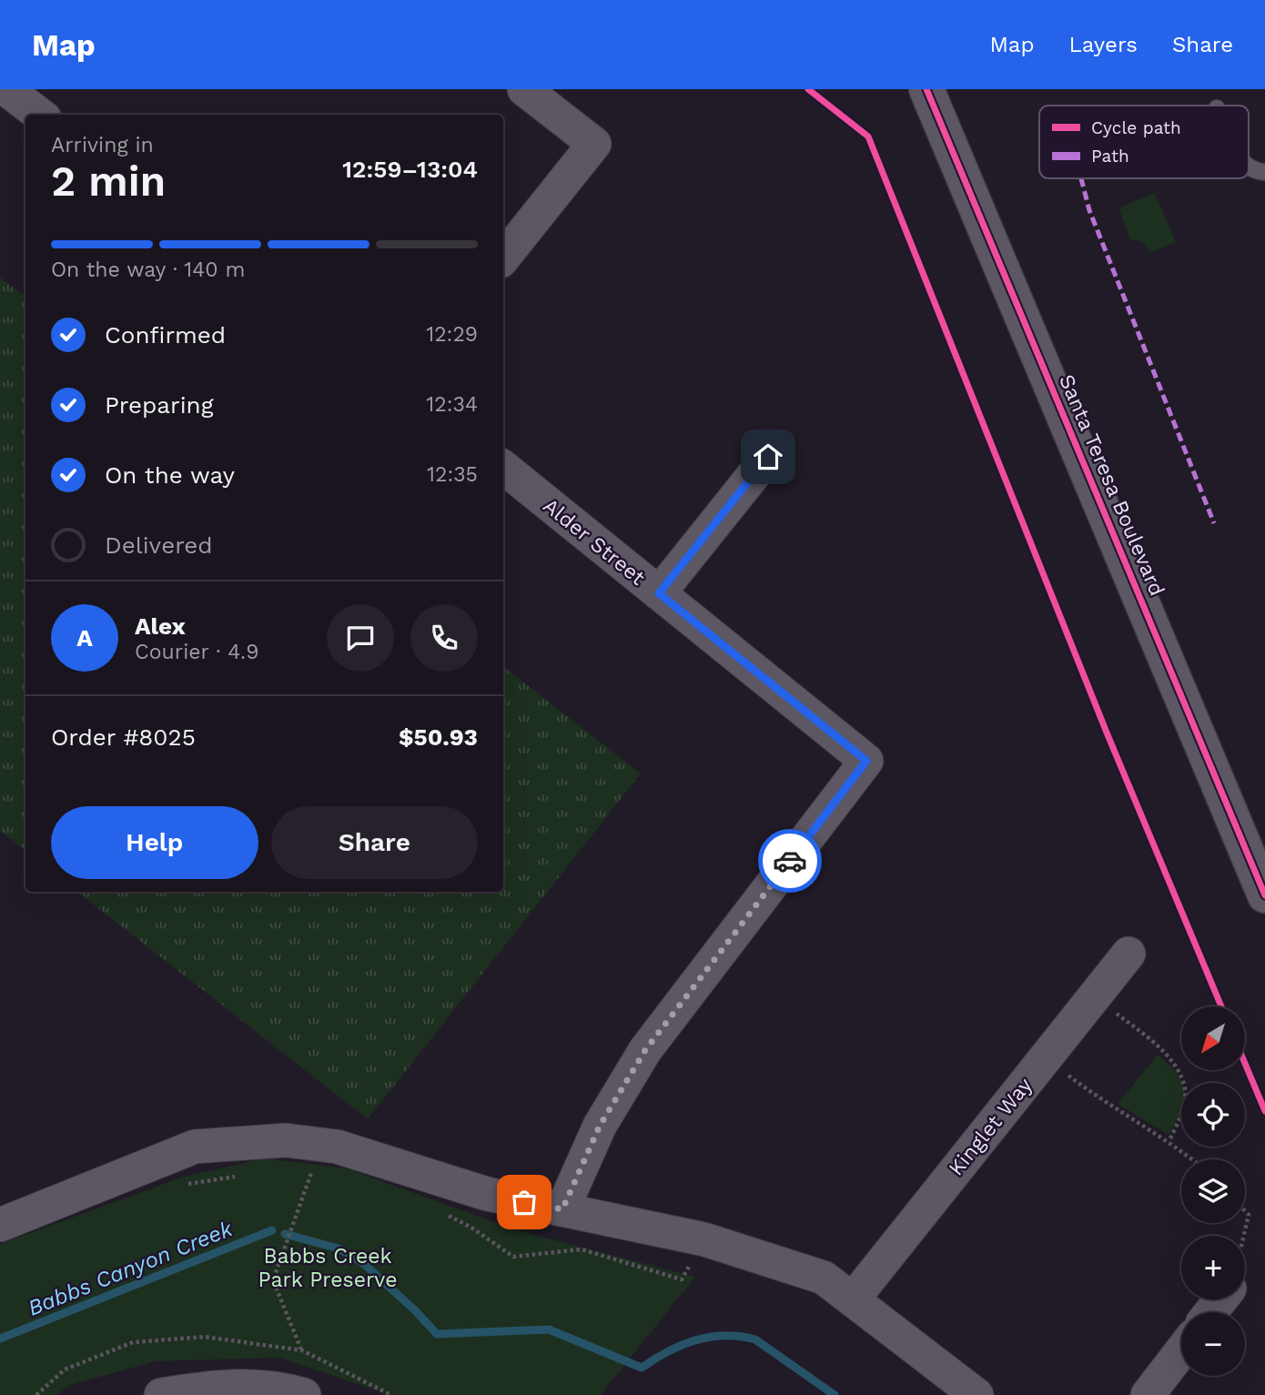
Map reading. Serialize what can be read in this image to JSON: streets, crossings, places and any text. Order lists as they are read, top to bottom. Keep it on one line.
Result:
{"streets":{"main road":["Santa Teresa Boulevard"],"street":["Alder Street","Kinglet Way"]},"water":["Babbs Canyon Creek"],"parks":["Babbs Creek Park Preserve"],"legend":["Cycle path","Path"],"north":"bottom left","page":{"header":"Map","nav":["Map","Layers","Share"],"heading":["2 min","Arriving in","12:59–13:04"],"panel":["Alex","Courier · 4.9","Order #8025","$50.93"],"bar":"On the way · 140 m","list":[["Confirmed","12:29"],["Preparing","12:34"],["On the way","12:35"],"Delivered"],"round":"A","buttons":["Help","Share"],"map_buttons":["+","−"]}}
